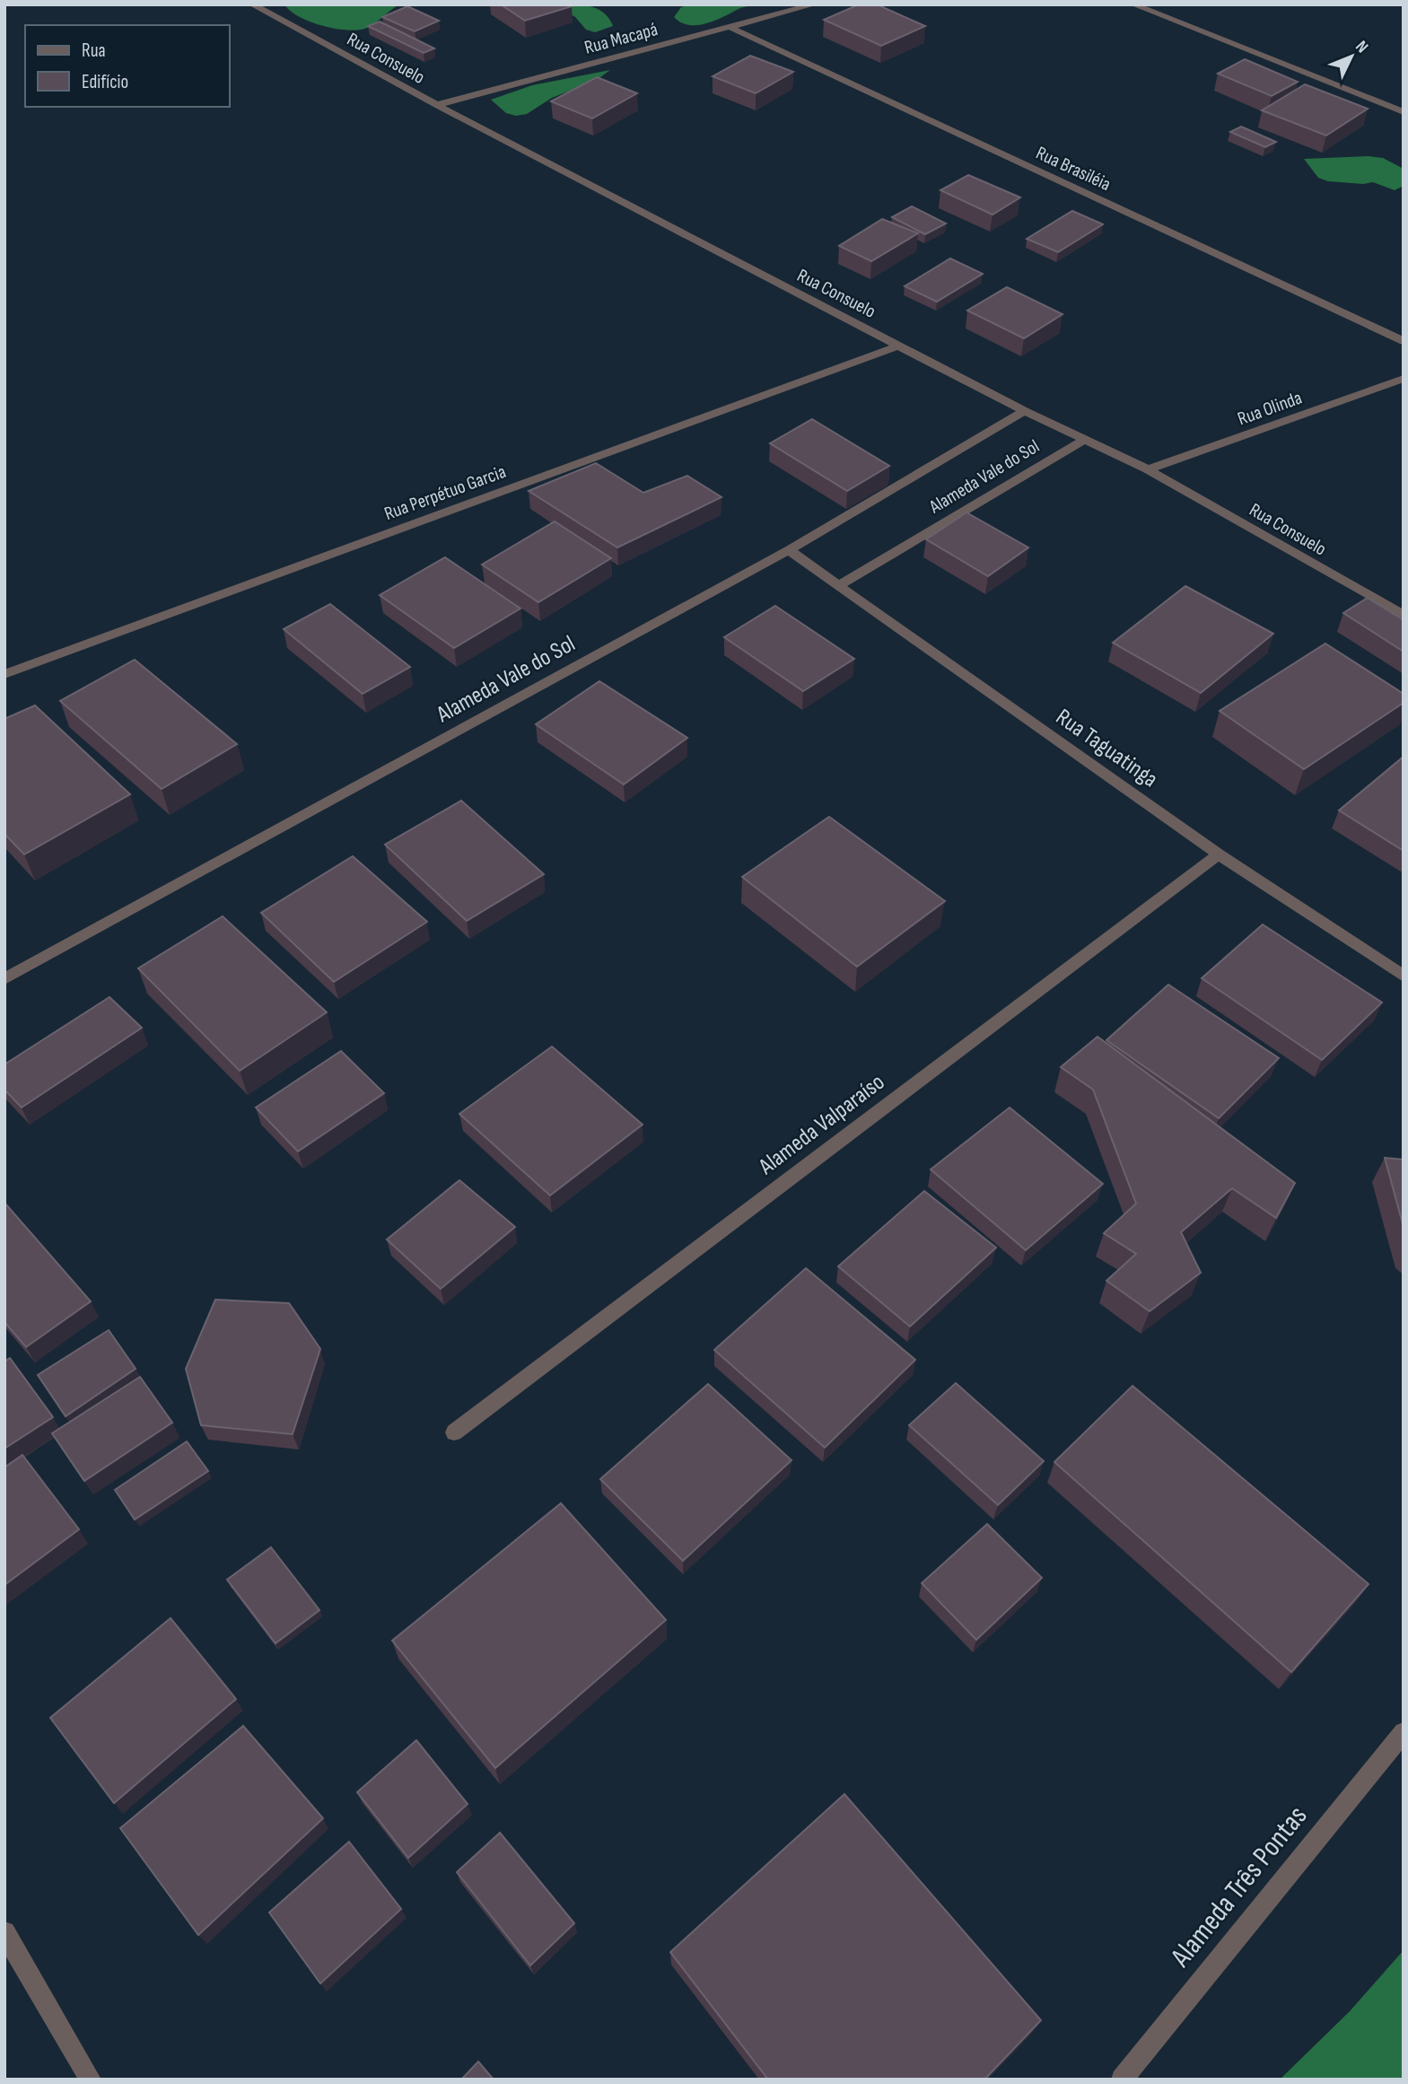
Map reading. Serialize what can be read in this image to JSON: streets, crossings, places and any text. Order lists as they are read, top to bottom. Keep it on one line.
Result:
{"streets":{"street":["Rua Macapá","Rua Consuelo","Rua Brasiléia","Rua Olinda","Alameda Vale do Sol","Rua Perpétuo Garcia","Rua Taguatinga","Alameda Valparaíso","Alameda Três Pontas"]},"crossings":[["Rua Macapá","Rua Consuelo"],["Rua Macapá","Rua Brasiléia"],["Rua Consuelo","Rua Olinda"],["Rua Consuelo","Alameda Vale do Sol"],["Rua Consuelo","Rua Perpétuo Garcia"],["Alameda Vale do Sol","Rua Taguatinga"],["Rua Taguatinga","Alameda Valparaíso"]],"legend":["Rua","Edifício"],"north":"top right"}
